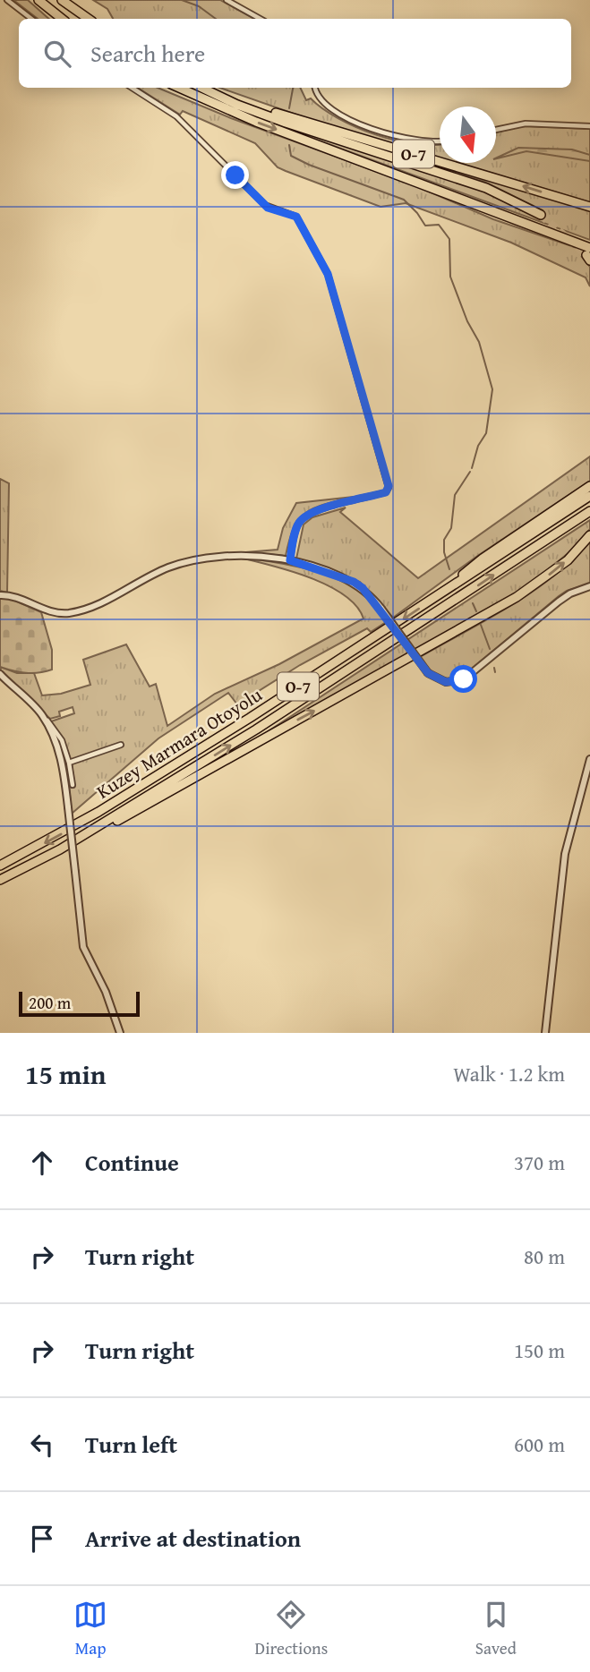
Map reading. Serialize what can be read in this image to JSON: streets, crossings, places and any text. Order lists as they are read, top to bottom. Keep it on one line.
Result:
{"streets":{"highway":["O-7","Kuzey Marmara Otoyolu"]},"scale_bar":"200 m","north":"bottom","page":{"search":"Search here","scale":"200 m","heading":["15 min","Walk · 1.2 km"],"list":[["Continue","370 m"],["Turn right","80 m"],["Turn right","150 m"],["Turn left","600 m"],"Arrive at destination"],"nav":["Map","Directions","Saved"]}}
